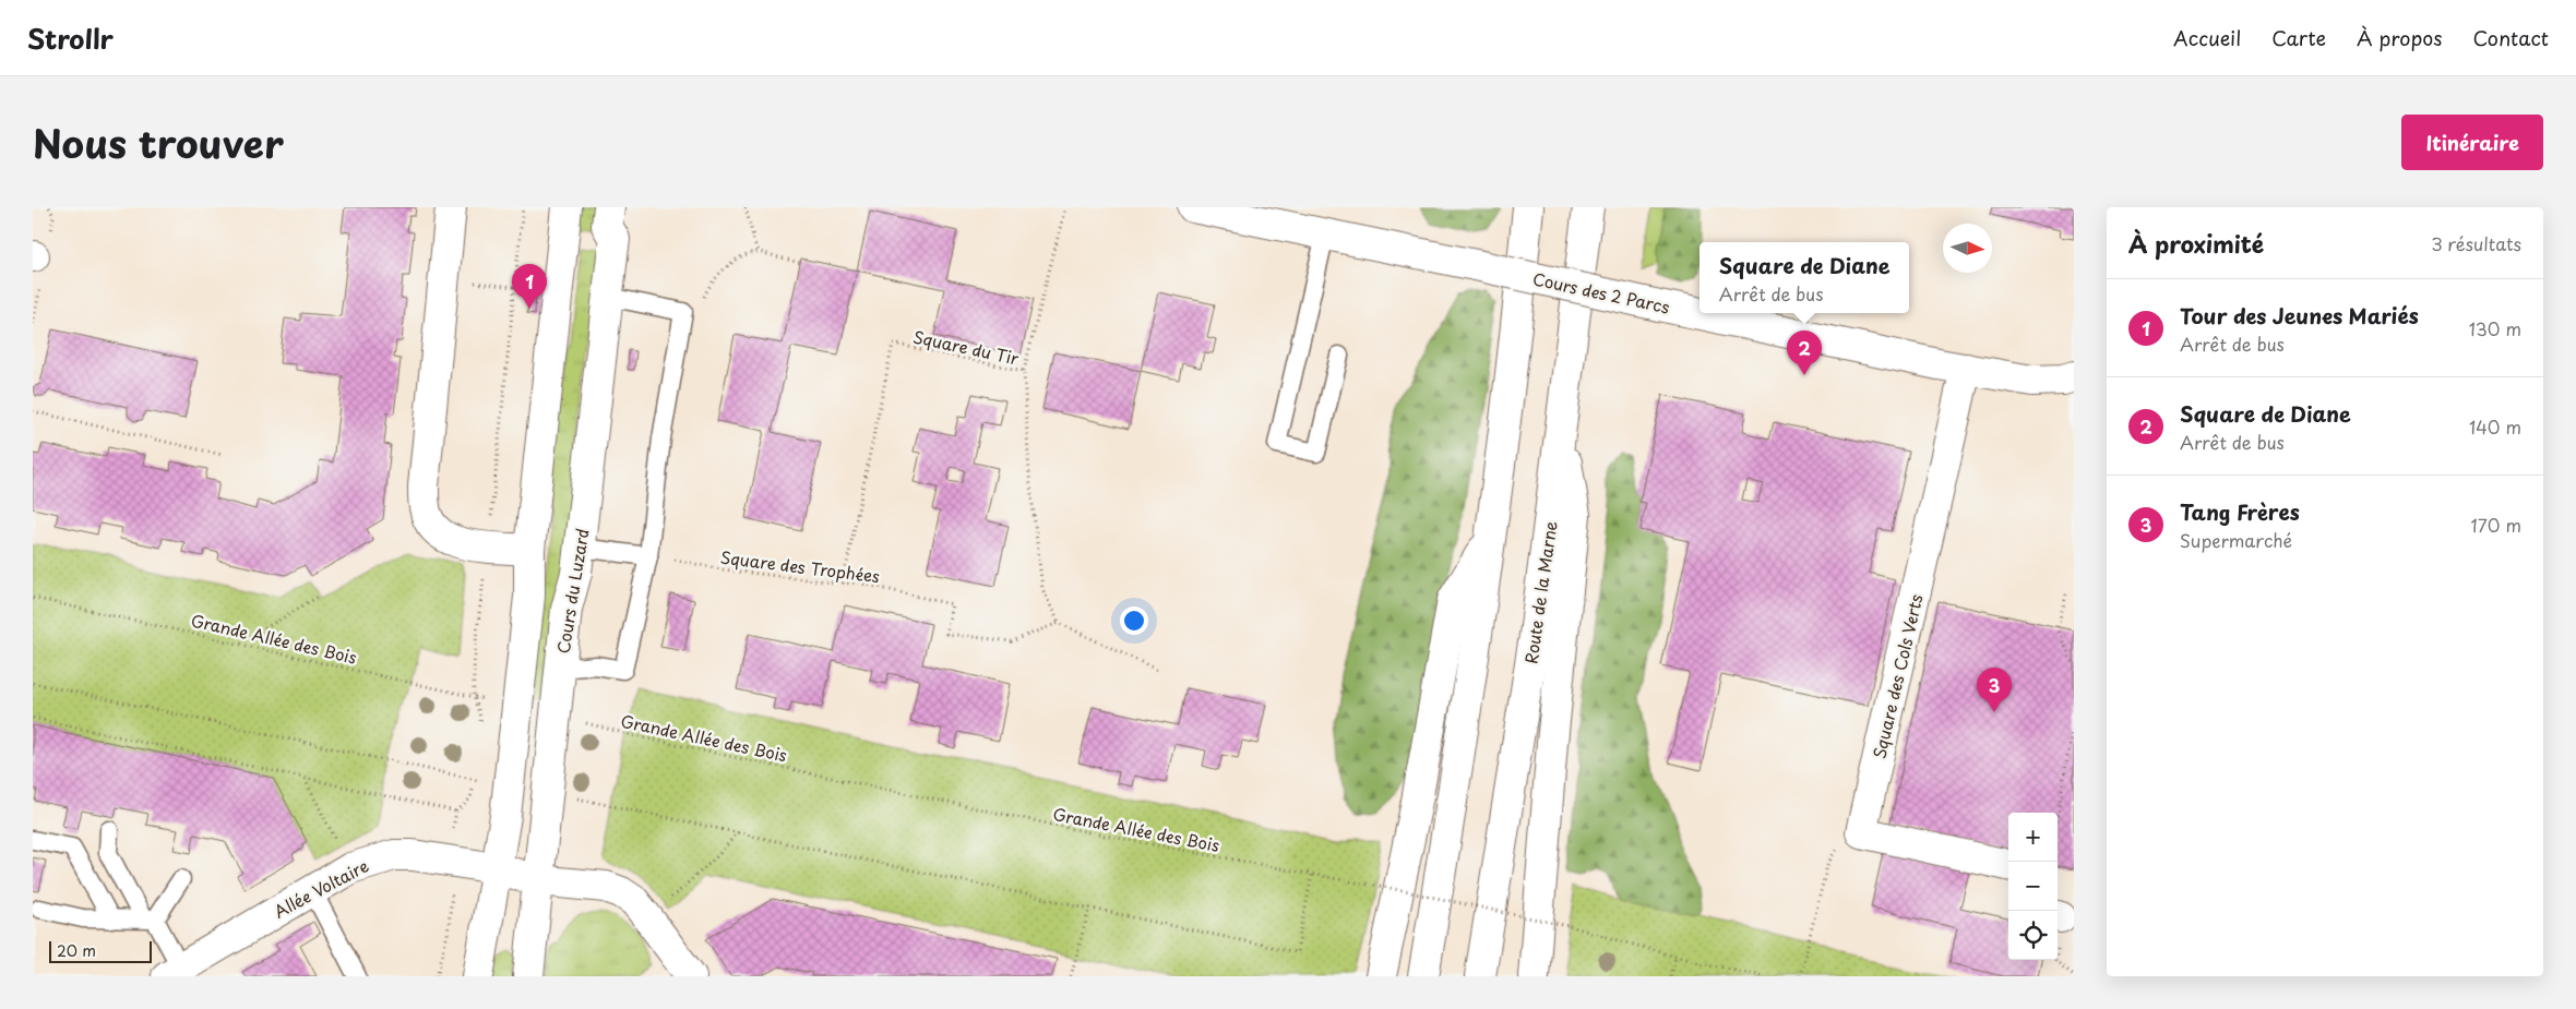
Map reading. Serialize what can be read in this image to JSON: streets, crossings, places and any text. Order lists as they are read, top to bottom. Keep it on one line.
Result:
{"streets":{"main road":["Cours des 2 Parcs","Cours du Luzard","Route de la Marne","Square des Cols Verts","Allée Voltaire"],"path":["Square du Tir","Square des Trophées","Grande Allée des Bois"]},"crossings":[["Cours des 2 Parcs","Square des Cols Verts"],["Square du Tir","Square des Trophées"],["Cours du Luzard","Grande Allée des Bois"],["Cours du Luzard","Allée Voltaire"]],"scale_bar":"20 m","north":"right","page":{"header":"Strollr","nav":["Accueil","Carte","À propos","Contact"],"title":"Nous trouver","buttons":"Itinéraire","heading":["À proximité","3 résultats"],"popup":["Square de Diane","Arrêt de bus"],"pins":["1","2","3"],"list":[{"mark":"1","name":"Tour des Jeunes Mariés","note":"Arrêt de bus","value":"130 m"},{"mark":"2","name":"Square de Diane","note":"Arrêt de bus","value":"140 m"},{"mark":"3","name":"Tang Frères","note":"Supermarché","value":"170 m"}],"map_buttons":["+","−"],"scale":"20 m"}}
